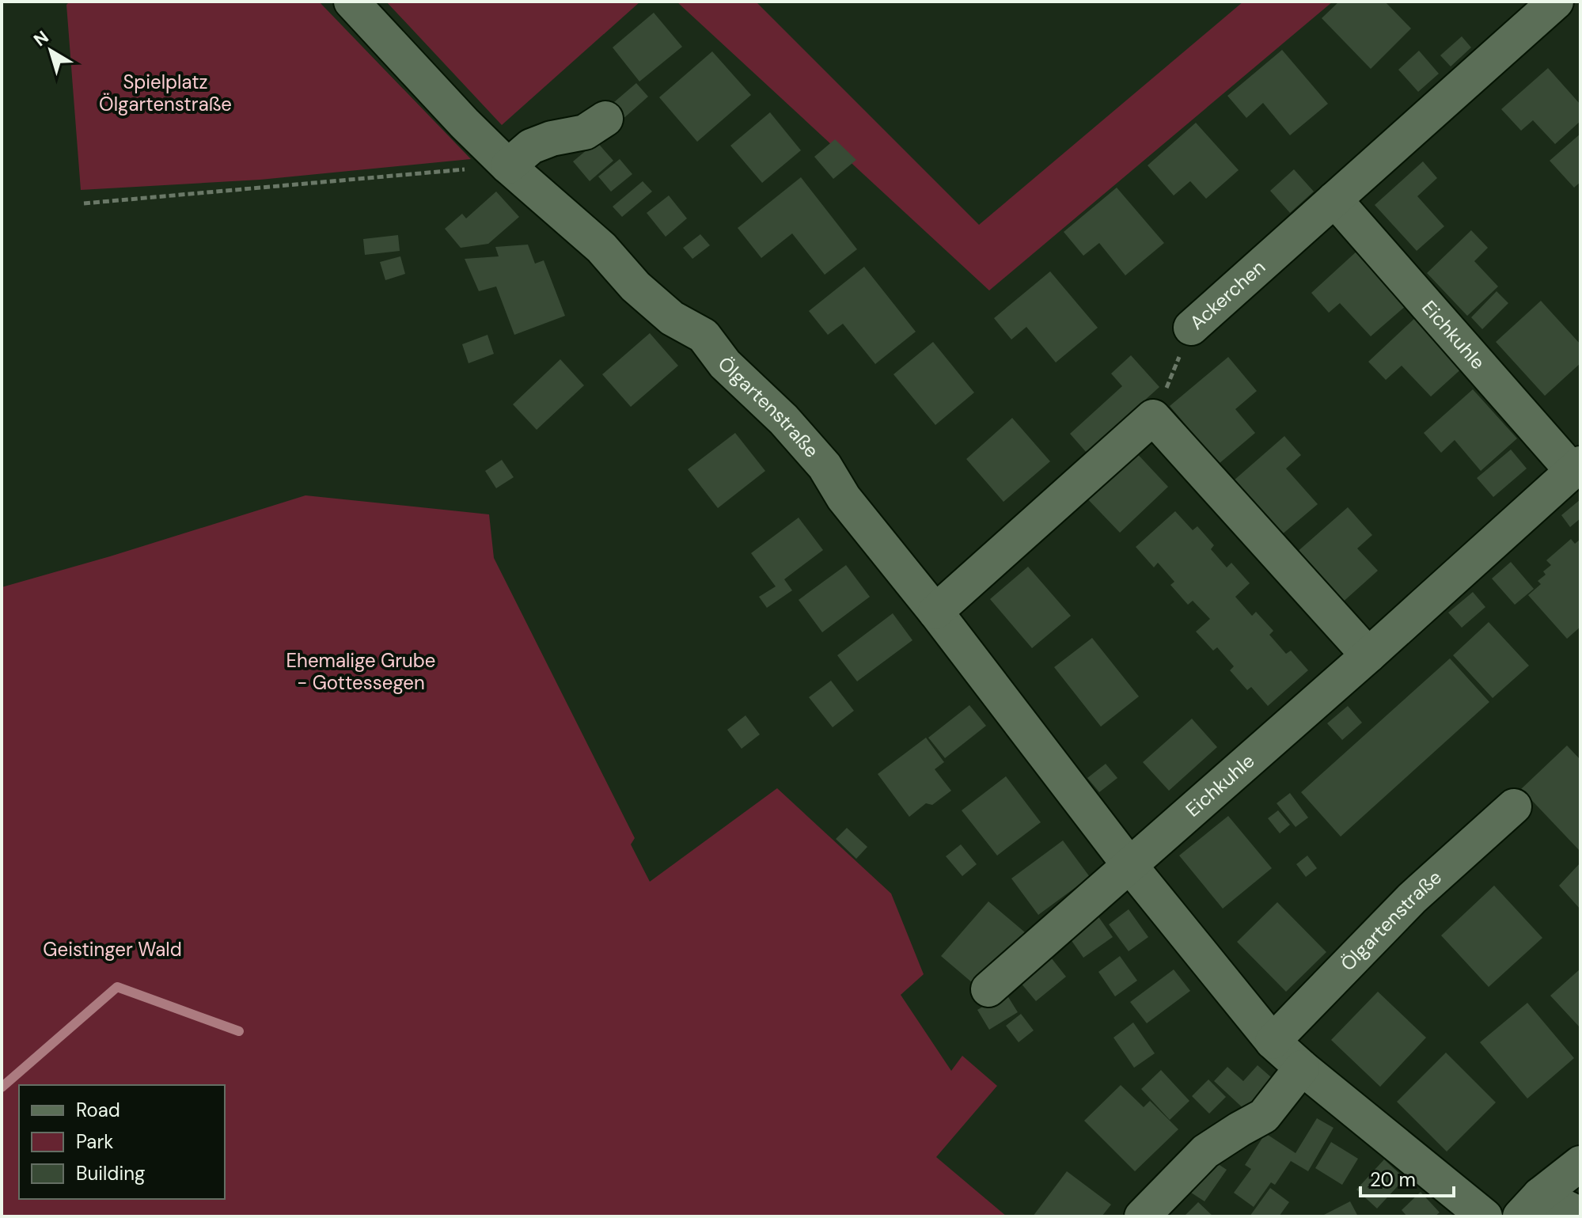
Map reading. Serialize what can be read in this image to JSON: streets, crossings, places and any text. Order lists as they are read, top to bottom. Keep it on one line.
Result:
{"streets":{"street":["Ackerchen","Eichkuhle","Ölgartenstraße"]},"crossings":[["Ackerchen","Eichkuhle"],["Eichkuhle","Ölgartenstraße"]],"parks":["Spielplatz Ölgartenstraße","Ehemalige Grube - Gottessegen","Geistinger Wald"],"legend":["Road","Park","Building"],"scale_bar":"20 m","north":"top left"}
